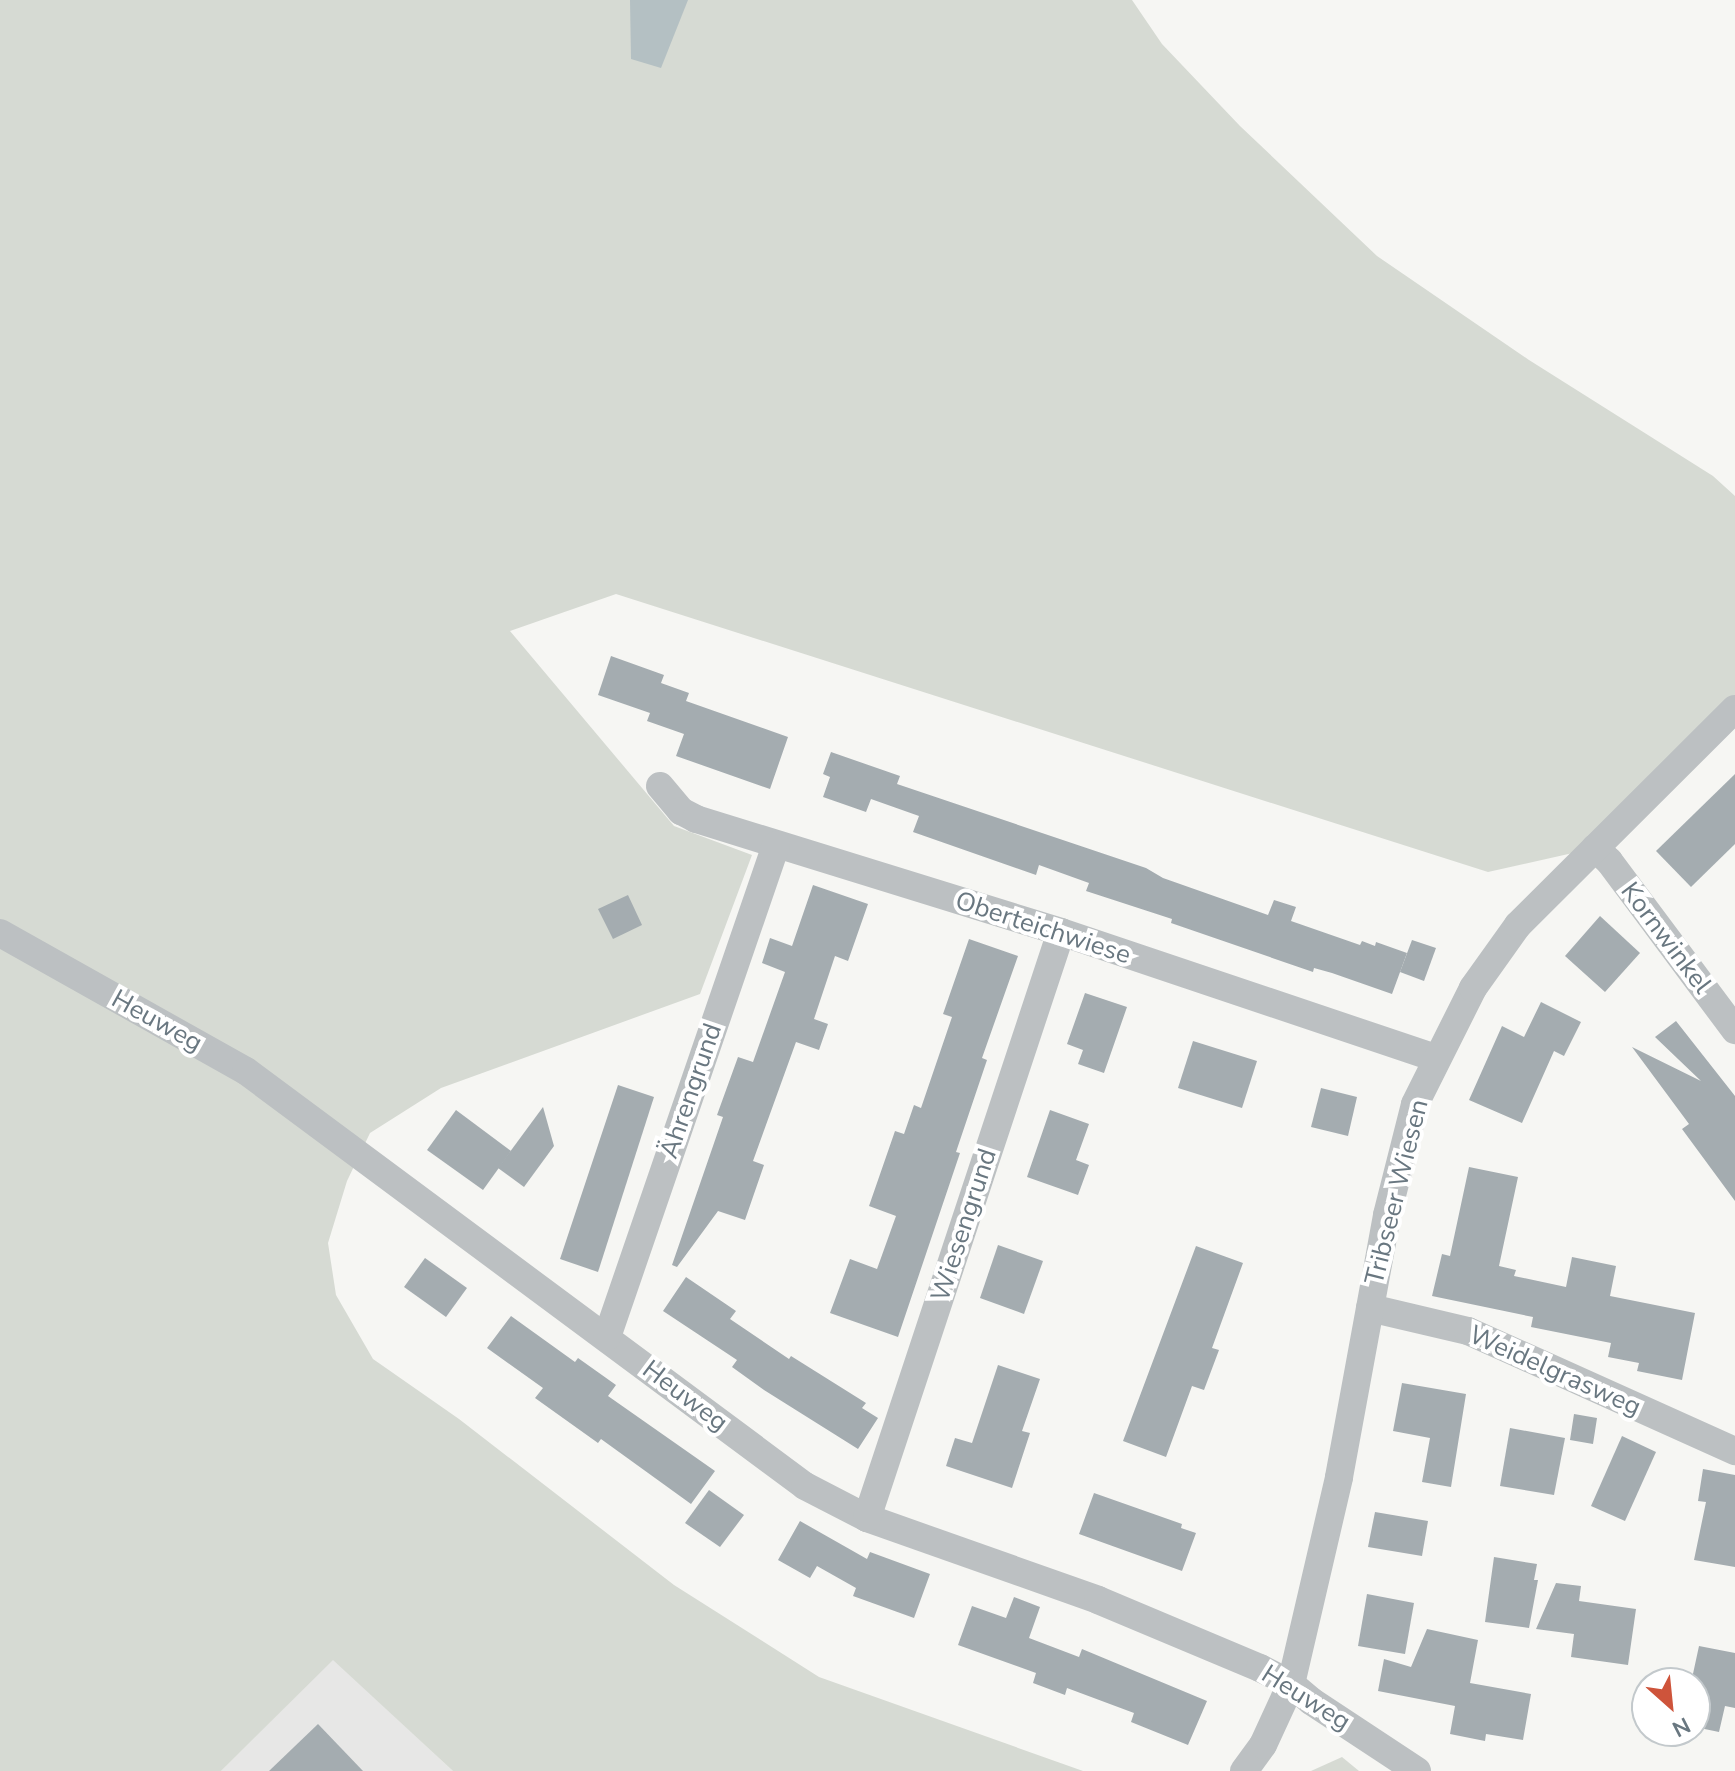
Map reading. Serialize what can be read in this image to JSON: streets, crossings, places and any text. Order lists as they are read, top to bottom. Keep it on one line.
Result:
{"streets":{"street":["Oberteichwiese","Kornwinkel","Heuweg","Ährengrund","Tribseer Wiesen","Wiesengrund","Weidelgrasweg"]},"crossings":[["Oberteichwiese","Ährengrund"],["Oberteichwiese","Tribseer Wiesen"],["Oberteichwiese","Wiesengrund"],["Kornwinkel","Tribseer Wiesen"],["Heuweg","Ährengrund"],["Heuweg","Tribseer Wiesen"],["Heuweg","Wiesengrund"],["Tribseer Wiesen","Weidelgrasweg"]],"north":"bottom right"}
